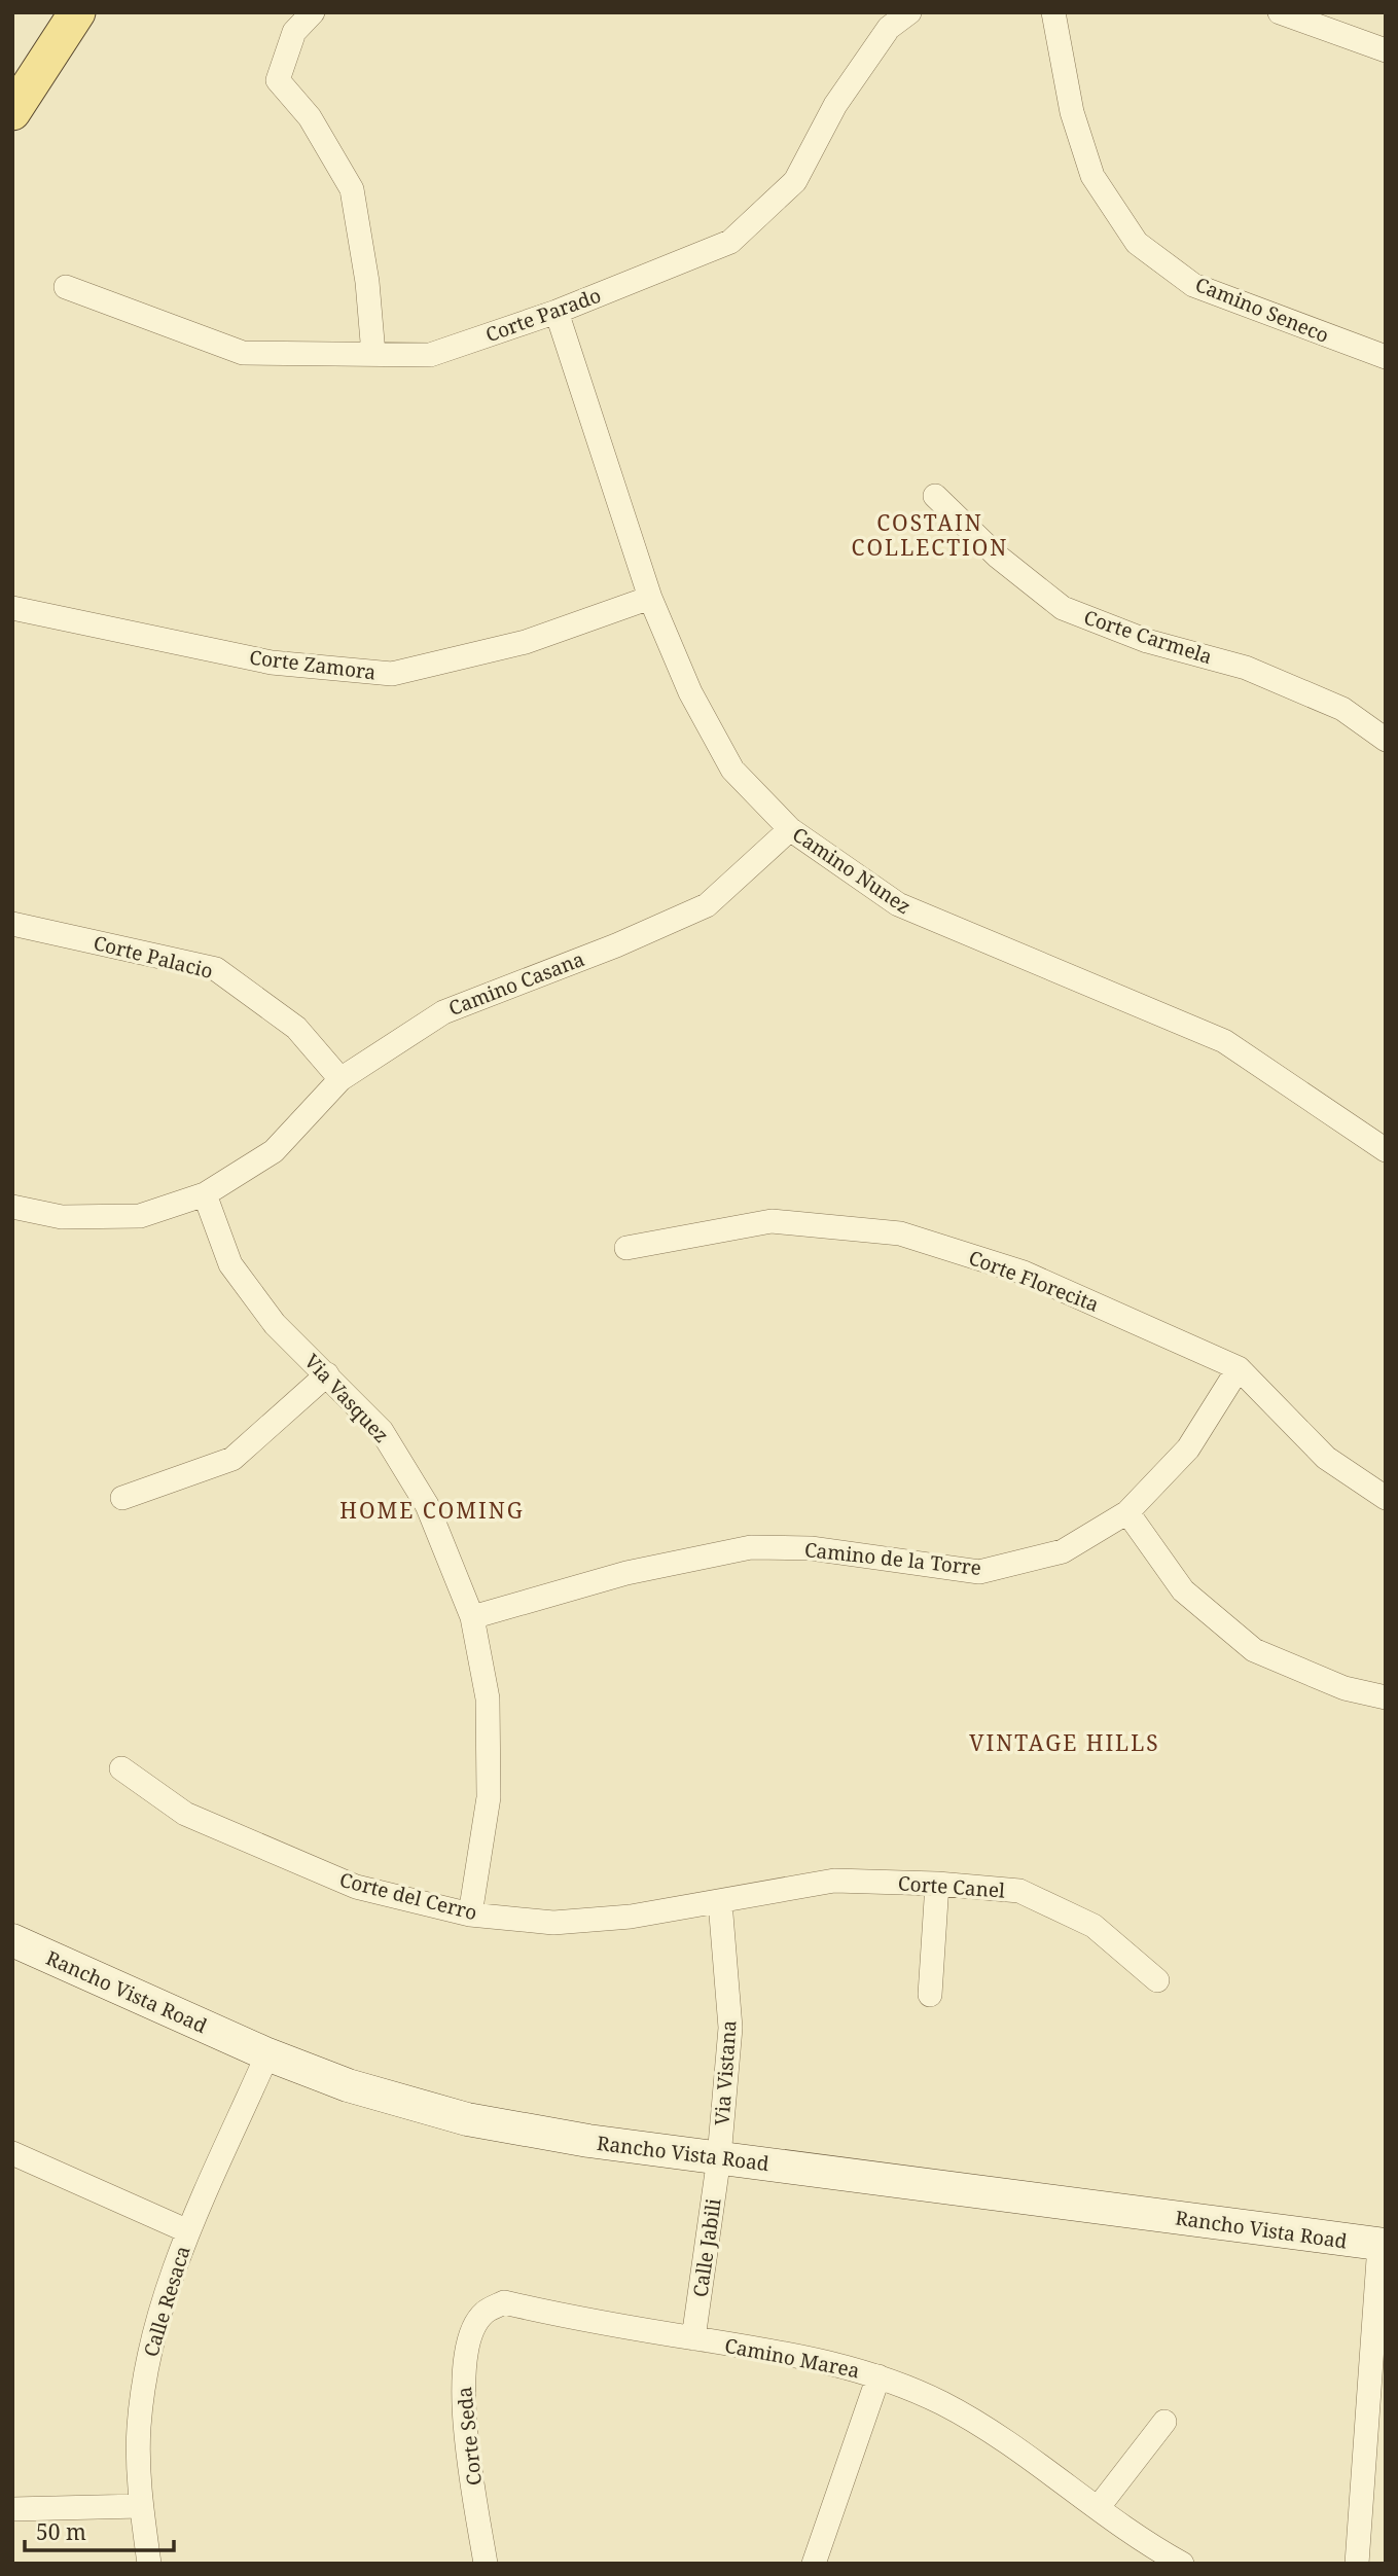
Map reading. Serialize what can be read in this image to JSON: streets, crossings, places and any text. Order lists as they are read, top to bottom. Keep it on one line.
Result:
{"streets":{"main road":["Rancho Vista Road"],"street":["Camino Seneco","Corte Parado","Corte Carmela","Corte Zamora","Camino Nunez","Corte Palacio","Camino Casana","Corte Florecita","Via Vasquez","Camino de la Torre","Corte Canel","Corte del Cerro","Via Vistana","Calle Jabili","Calle Resaca","Camino Marea","Corte Seda"]},"crossings":[["Corte Parado","Camino Nunez"],["Corte Zamora","Camino Nunez"],["Camino Nunez","Camino Casana"],["Corte Palacio","Camino Casana"],["Camino Casana","Via Vasquez"],["Corte Florecita","Camino de la Torre"],["Via Vasquez","Camino de la Torre"],["Via Vasquez","Corte del Cerro"],["Corte Canel","Corte del Cerro"],["Corte Canel","Via Vistana"],["Corte del Cerro","Via Vistana"],["Rancho Vista Road","Via Vistana"],["Rancho Vista Road","Calle Jabili"],["Rancho Vista Road","Calle Resaca"],["Via Vistana","Calle Jabili"],["Calle Jabili","Camino Marea"],["Camino Marea","Corte Seda"]],"districts":["COSTAIN COLLECTION","HOME COMING","VINTAGE HILLS"],"scale_bar":"50 m"}
